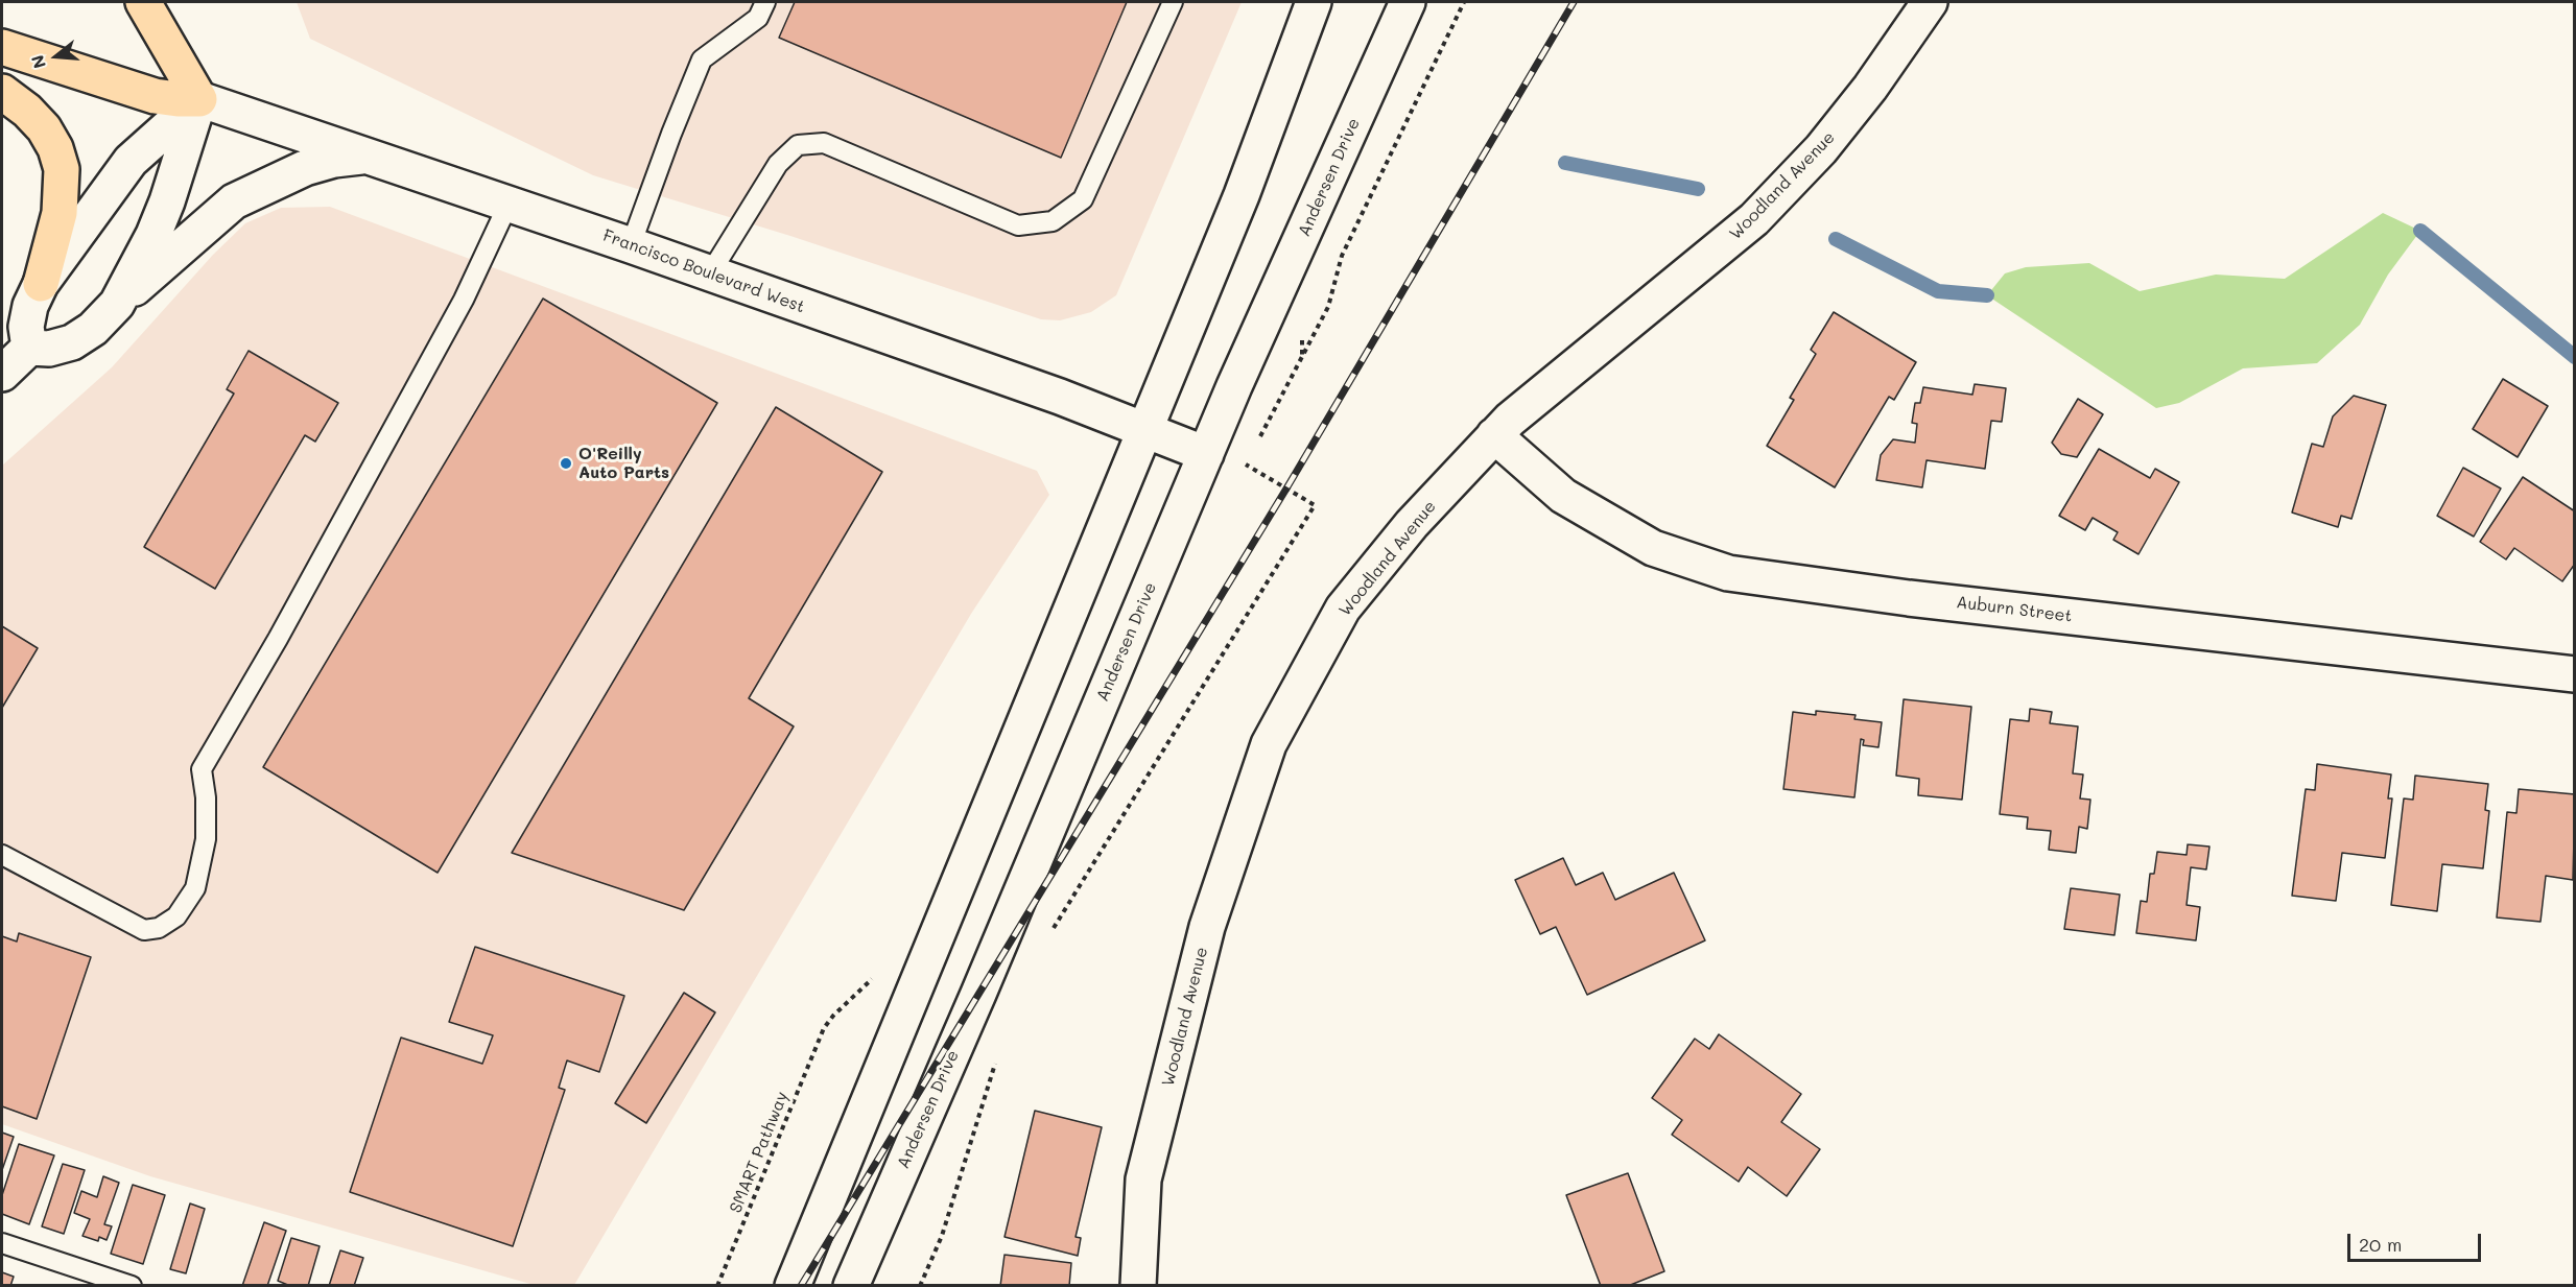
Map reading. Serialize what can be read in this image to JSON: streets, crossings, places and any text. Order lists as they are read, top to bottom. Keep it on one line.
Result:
{"streets":{"main road":["Andersen Drive","Woodland Avenue","Francisco Boulevard West","Auburn Street"],"path":["SMART Pathway"]},"crossings":[["Andersen Drive","Francisco Boulevard West"],["Woodland Avenue","Auburn Street"]],"places":["O'Reilly Auto Parts"],"scale_bar":"20 m","north":"left"}
